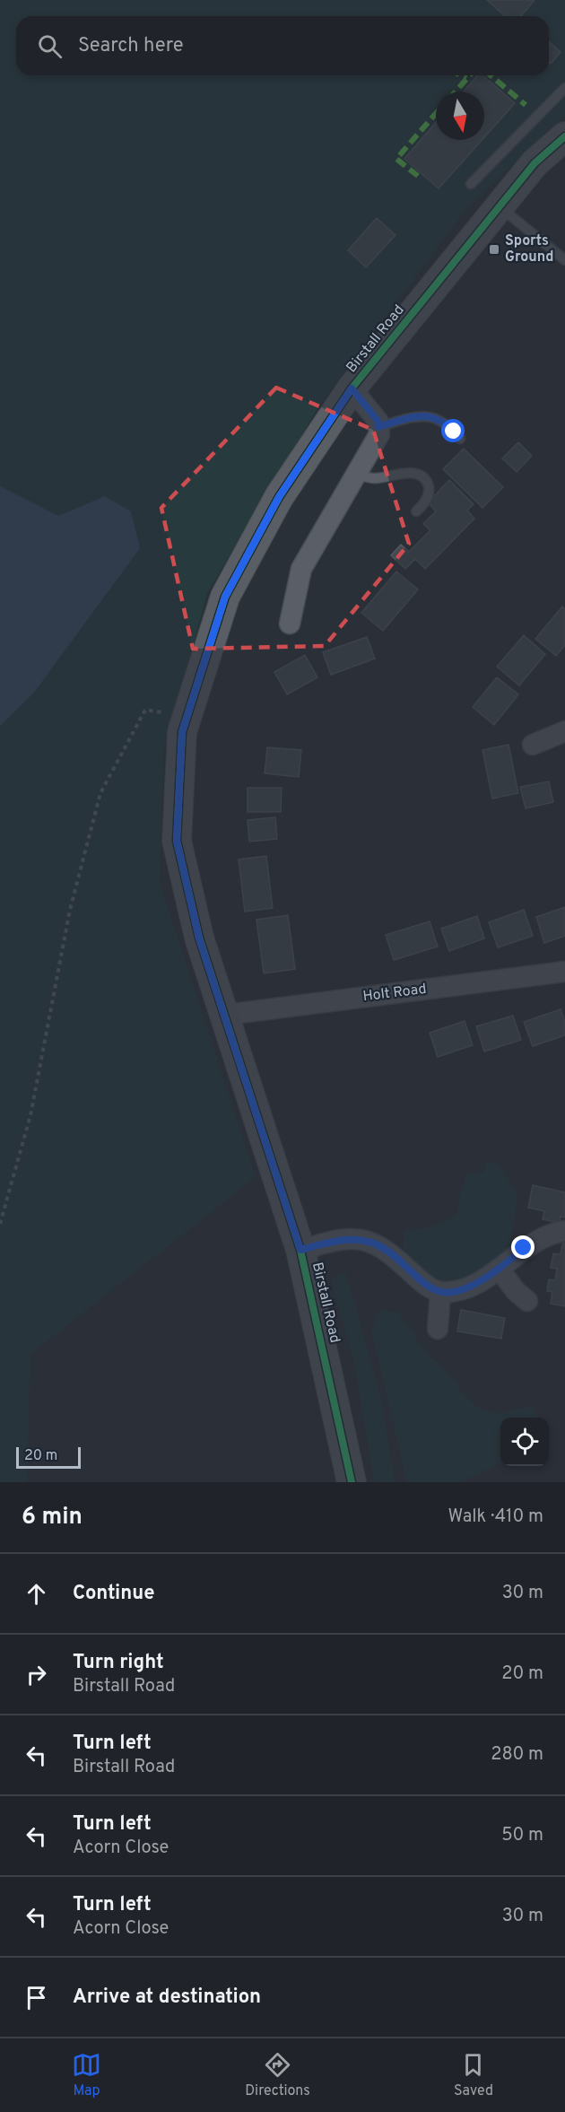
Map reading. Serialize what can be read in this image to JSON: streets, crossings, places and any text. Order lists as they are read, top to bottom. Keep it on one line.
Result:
{"streets":{"street":["Birstall Road","Holt Road"]},"crossings":[["Birstall Road","Holt Road"]],"places":{"transit":["Sports Ground"]},"scale_bar":"20 m","north":"bottom","page":{"search":"Search here","scale":"20 m","heading":["6 min","Walk · 410 m"],"list":[["Continue","30 m"],["Turn right","Birstall Road","20 m"],["Turn left","Birstall Road","280 m"],["Turn left","Acorn Close","50 m"],["Turn left","Acorn Close","30 m"],"Arrive at destination"],"nav":["Map","Directions","Saved"]}}
